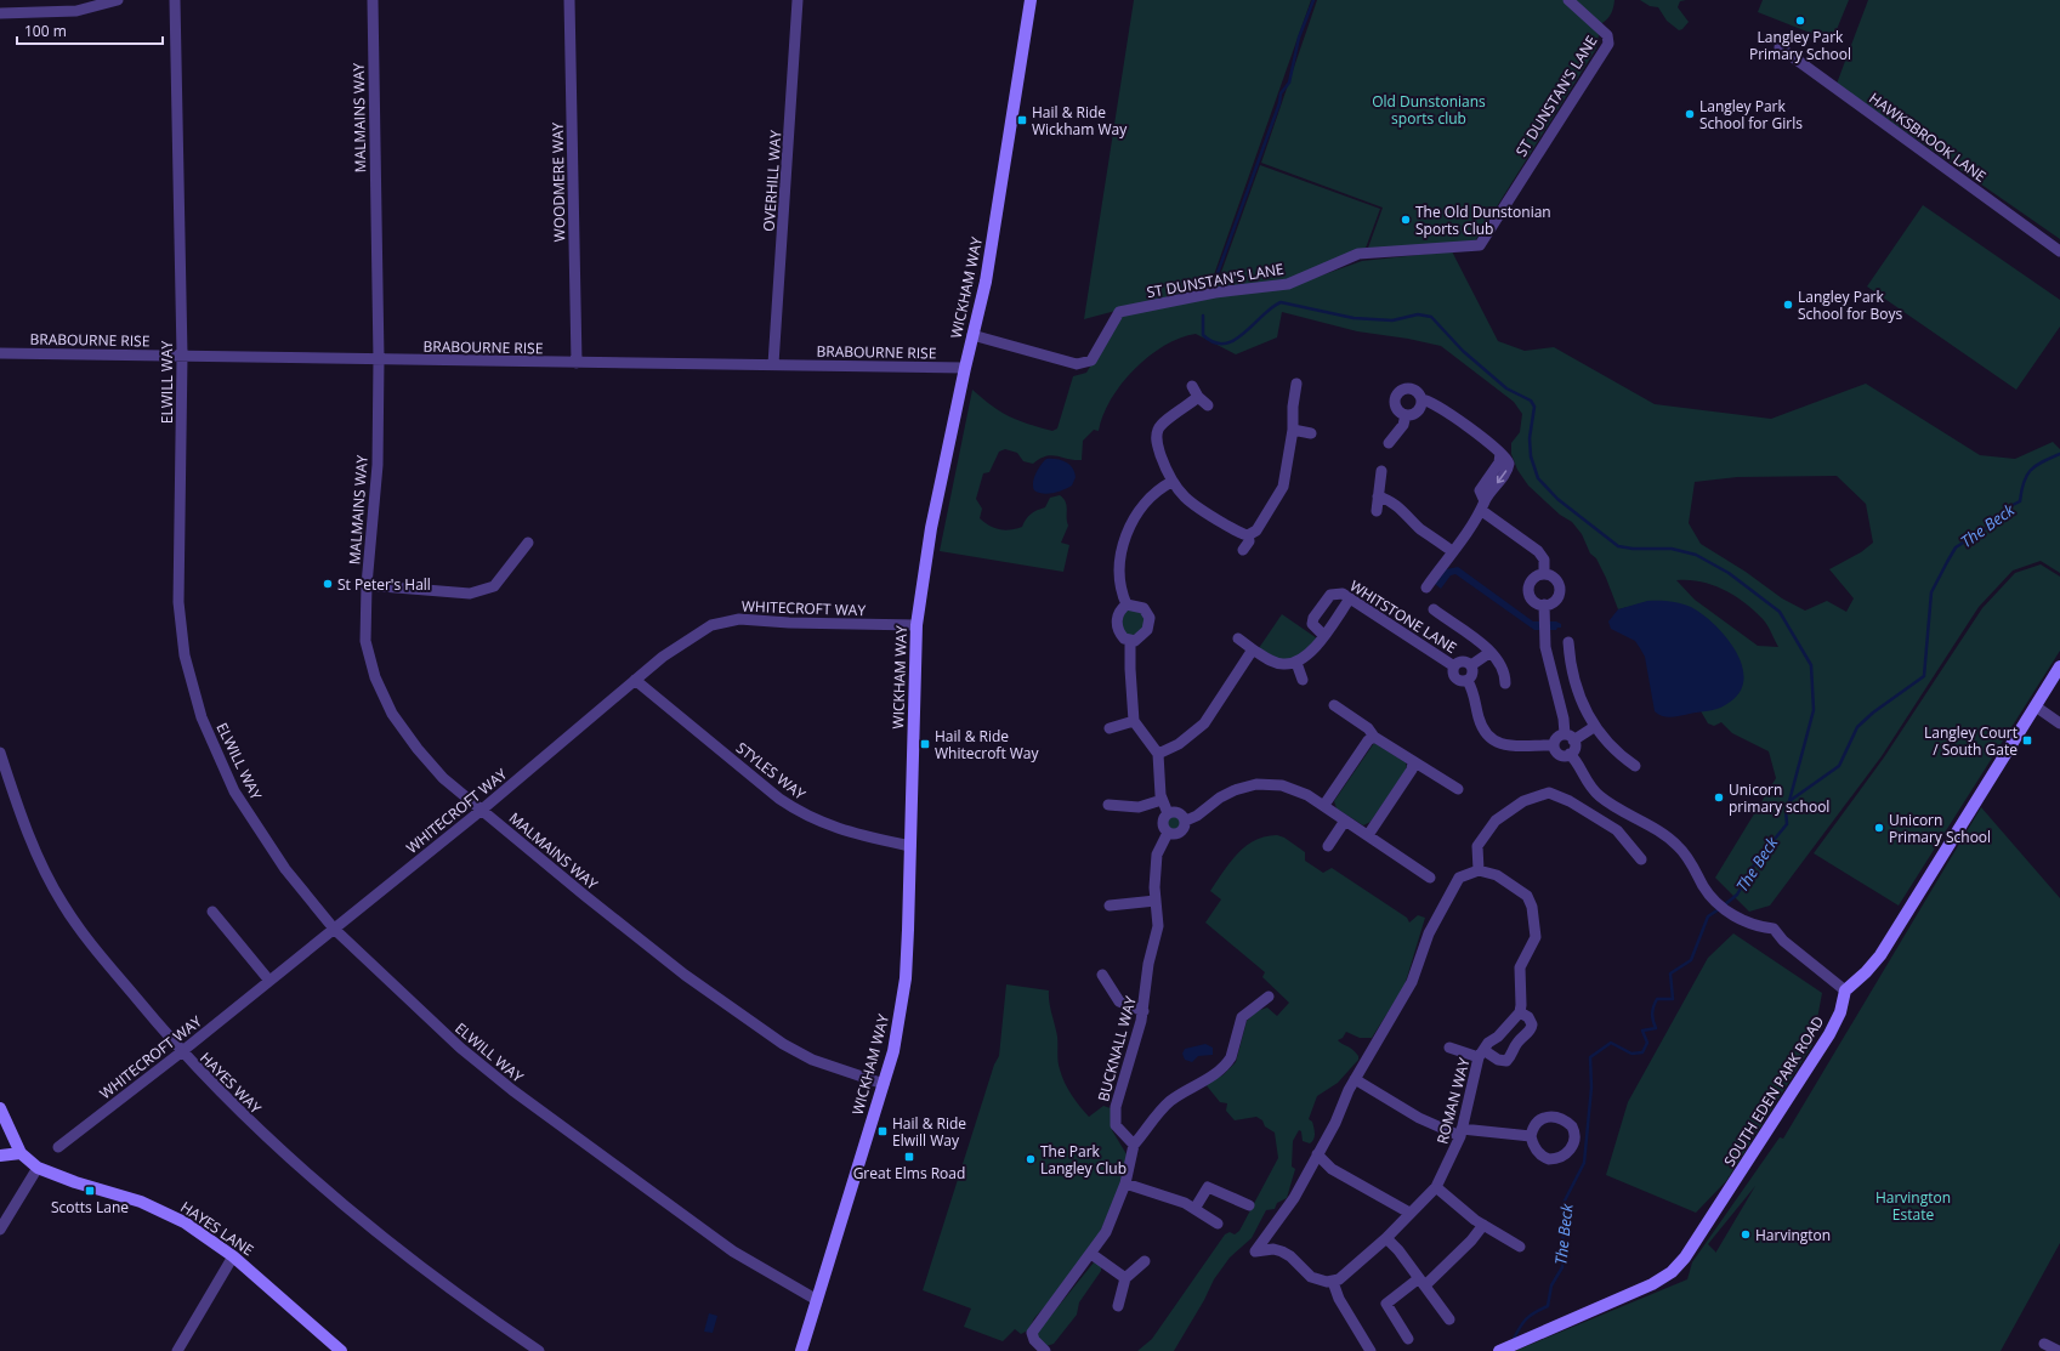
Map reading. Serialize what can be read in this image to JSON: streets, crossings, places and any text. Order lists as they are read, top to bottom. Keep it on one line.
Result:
{"streets":{"street":["ST DUNSTAN'S LANE","MALMAINS WAY","HAWKSBROOK LANE","OVERHILL WAY","WOODMERE WAY","WICKHAM WAY","BRABOURNE RISE","ELWILL WAY","WHITECROFT WAY","WHITSTONE LANE","STYLES WAY","BUCKNALL WAY","HAYES WAY","SOUTH EDEN PARK ROAD","ROMAN WAY","HAYES LANE"]},"crossings":[["ST DUNSTAN'S LANE","WICKHAM WAY"],["MALMAINS WAY","WICKHAM WAY"],["MALMAINS WAY","BRABOURNE RISE"],["MALMAINS WAY","WHITECROFT WAY"],["OVERHILL WAY","BRABOURNE RISE"],["WOODMERE WAY","BRABOURNE RISE"],["WICKHAM WAY","BRABOURNE RISE"],["WICKHAM WAY","ELWILL WAY"],["WICKHAM WAY","WHITECROFT WAY"],["WICKHAM WAY","STYLES WAY"],["BRABOURNE RISE","ELWILL WAY"],["ELWILL WAY","WHITECROFT WAY"],["WHITECROFT WAY","STYLES WAY"],["WHITECROFT WAY","HAYES WAY"]],"water":["The Beck"],"parks":["Old Dunstonians sports club","Harvington Estate"],"places":{"other":["Langley Park Primary School","Langley Park School for Girls","The Old Dunstonian Sports Club","Langley Park School for Boys","St Peter's Hall","Unicorn primary school","Unicorn Primary School","The Park Langley Club","Harvington"],"transit":["Hail & Ride Wickham Way","Langley Court / South Gate","Hail & Ride Whitecroft Way","Hail & Ride Elwill Way","Great Elms Road","Scotts Lane"]},"scale_bar":"100 m"}
